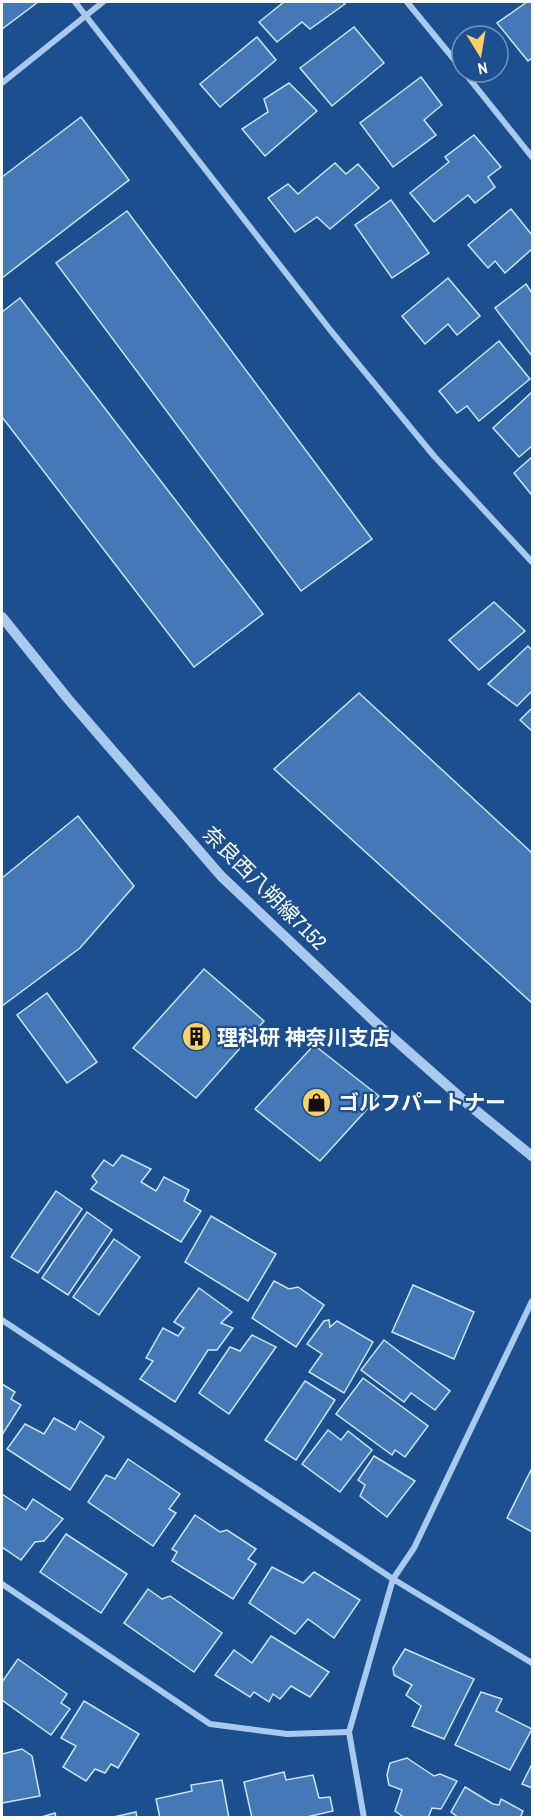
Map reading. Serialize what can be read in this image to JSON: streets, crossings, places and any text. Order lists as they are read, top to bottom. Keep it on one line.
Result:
{"streets":{"street":["奈良西八朔線7152"]},"places":{"building":["理科研 神奈川支店"],"shop":["ゴルフパートナー"]},"north":"bottom"}
